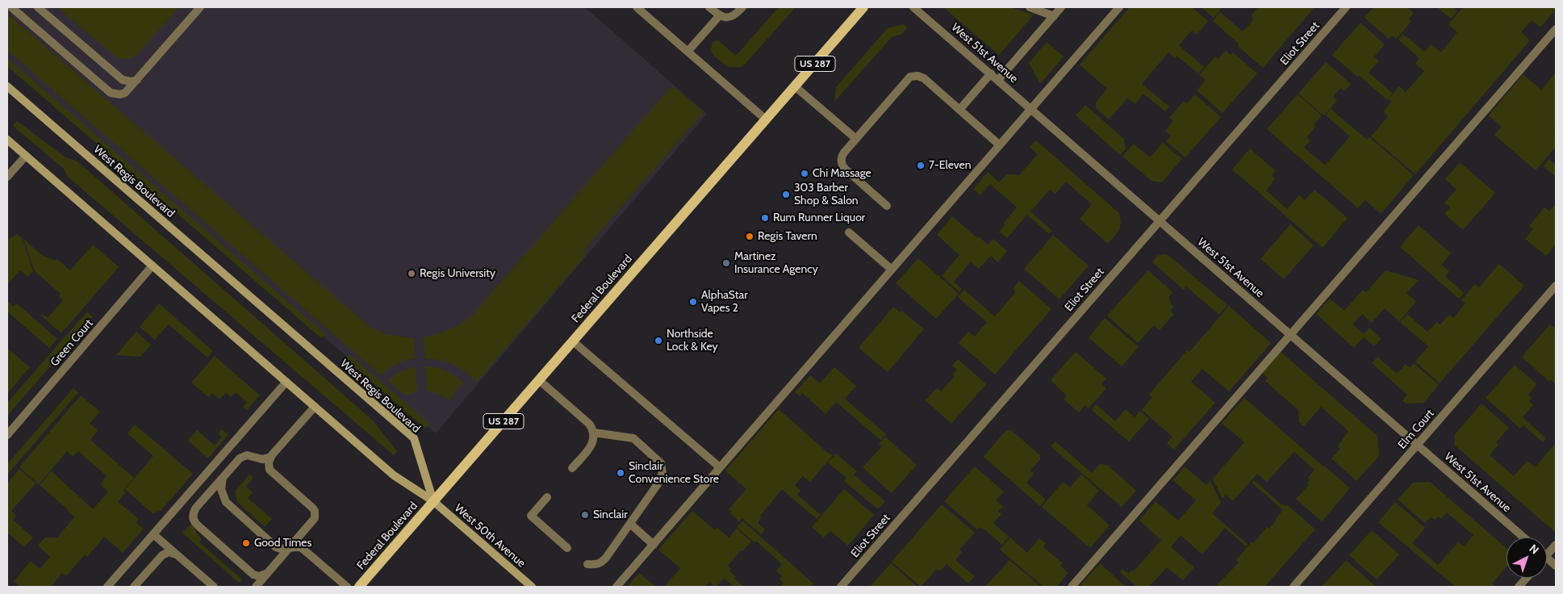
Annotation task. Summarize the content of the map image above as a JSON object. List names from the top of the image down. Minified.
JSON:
{"streets":{"main road":["US 287","Federal Boulevard"],"street":["Eliot Street","West 51st Avenue","West Regis Boulevard","Green Court","Elm Court","West 50th Avenue"]},"crossings":[["Eliot Street","West 51st Avenue"],["West 51st Avenue","Elm Court"],["West Regis Boulevard","Federal Boulevard"],["West Regis Boulevard","West 50th Avenue"],["Federal Boulevard","West 50th Avenue"]],"places":["7-Eleven","Chi Massage","303 Barber Shop & Salon","Rum Runner Liquor","Regis Tavern","Martinez Insurance Agency","Regis University","AlphaStar Vapes 2","Northside Lock & Key","Sinclair Convenience Store","Sinclair","Good Times"],"north":"top right"}
